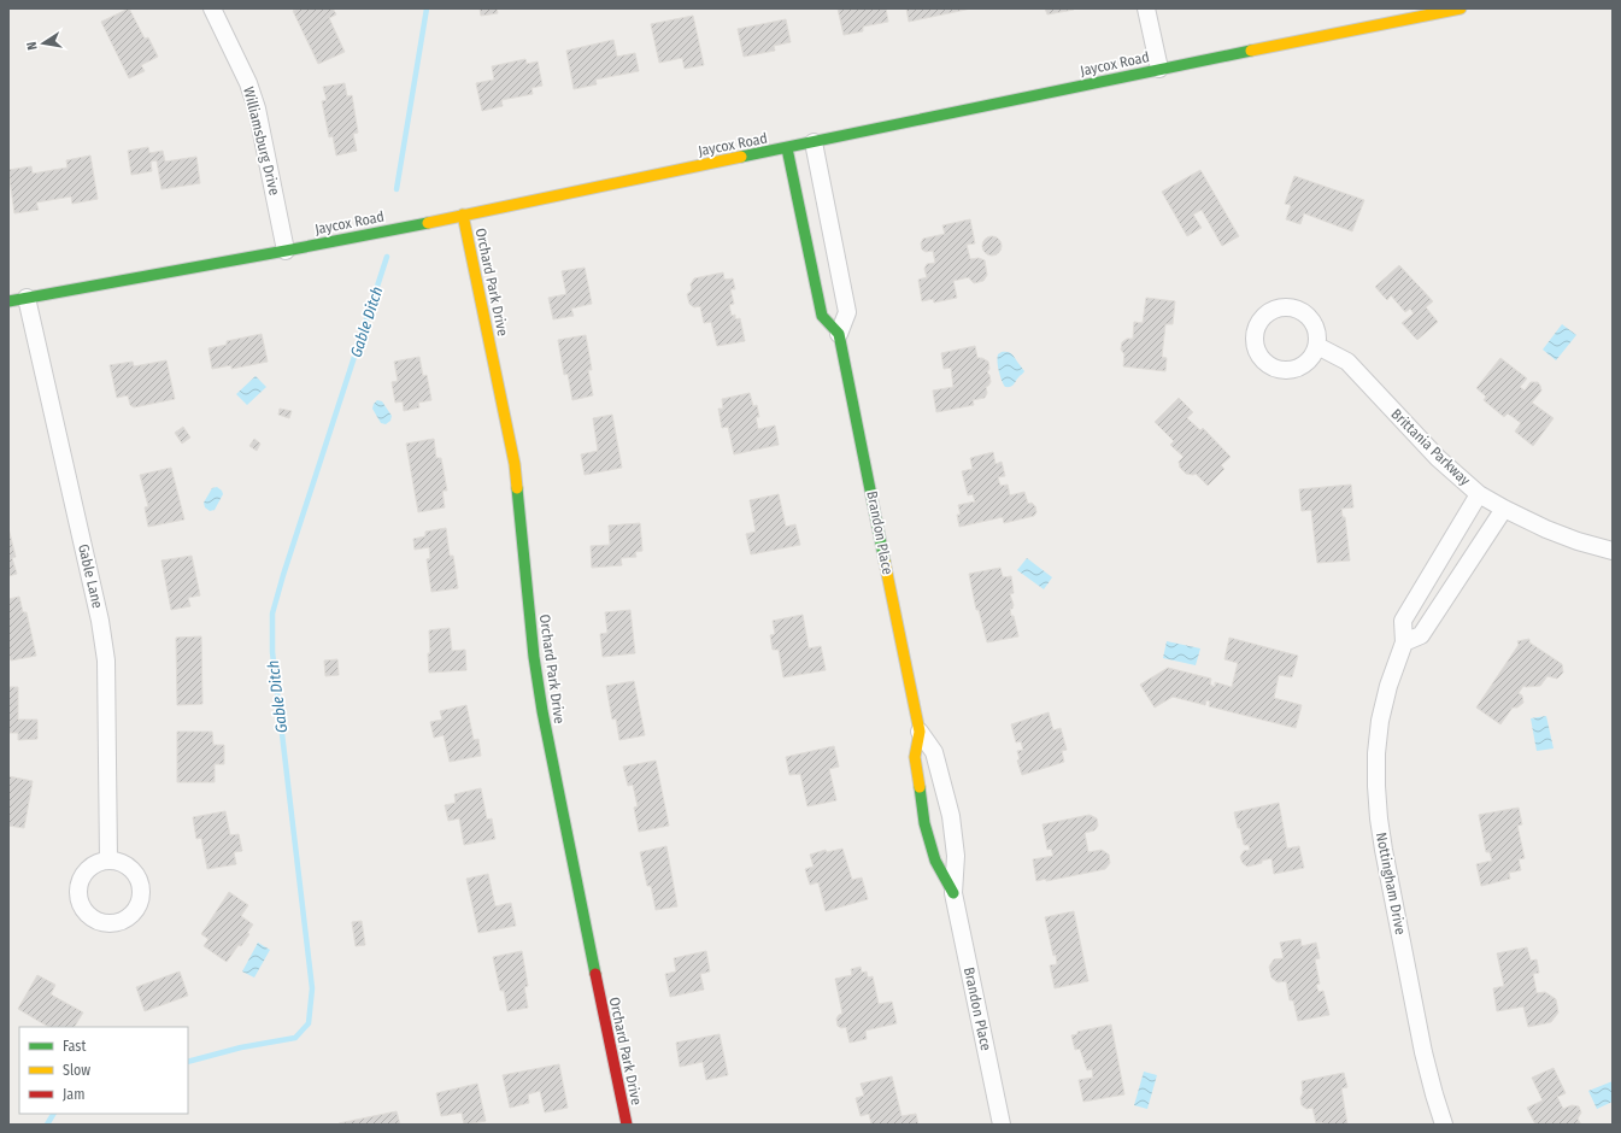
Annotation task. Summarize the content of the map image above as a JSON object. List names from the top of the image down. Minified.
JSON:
{"streets":{"street":["Jaycox Road","Williamsburg Drive","Orchard Park Drive","Brittania Parkway","Brandon Place","Gable Lane","Nottingham Drive"]},"crossings":[["Jaycox Road","Williamsburg Drive"],["Jaycox Road","Orchard Park Drive"],["Jaycox Road","Gable Lane"],["Brittania Parkway","Nottingham Drive"]],"water":["Gable Ditch"],"legend":["Fast","Slow","Jam"],"north":"left"}
